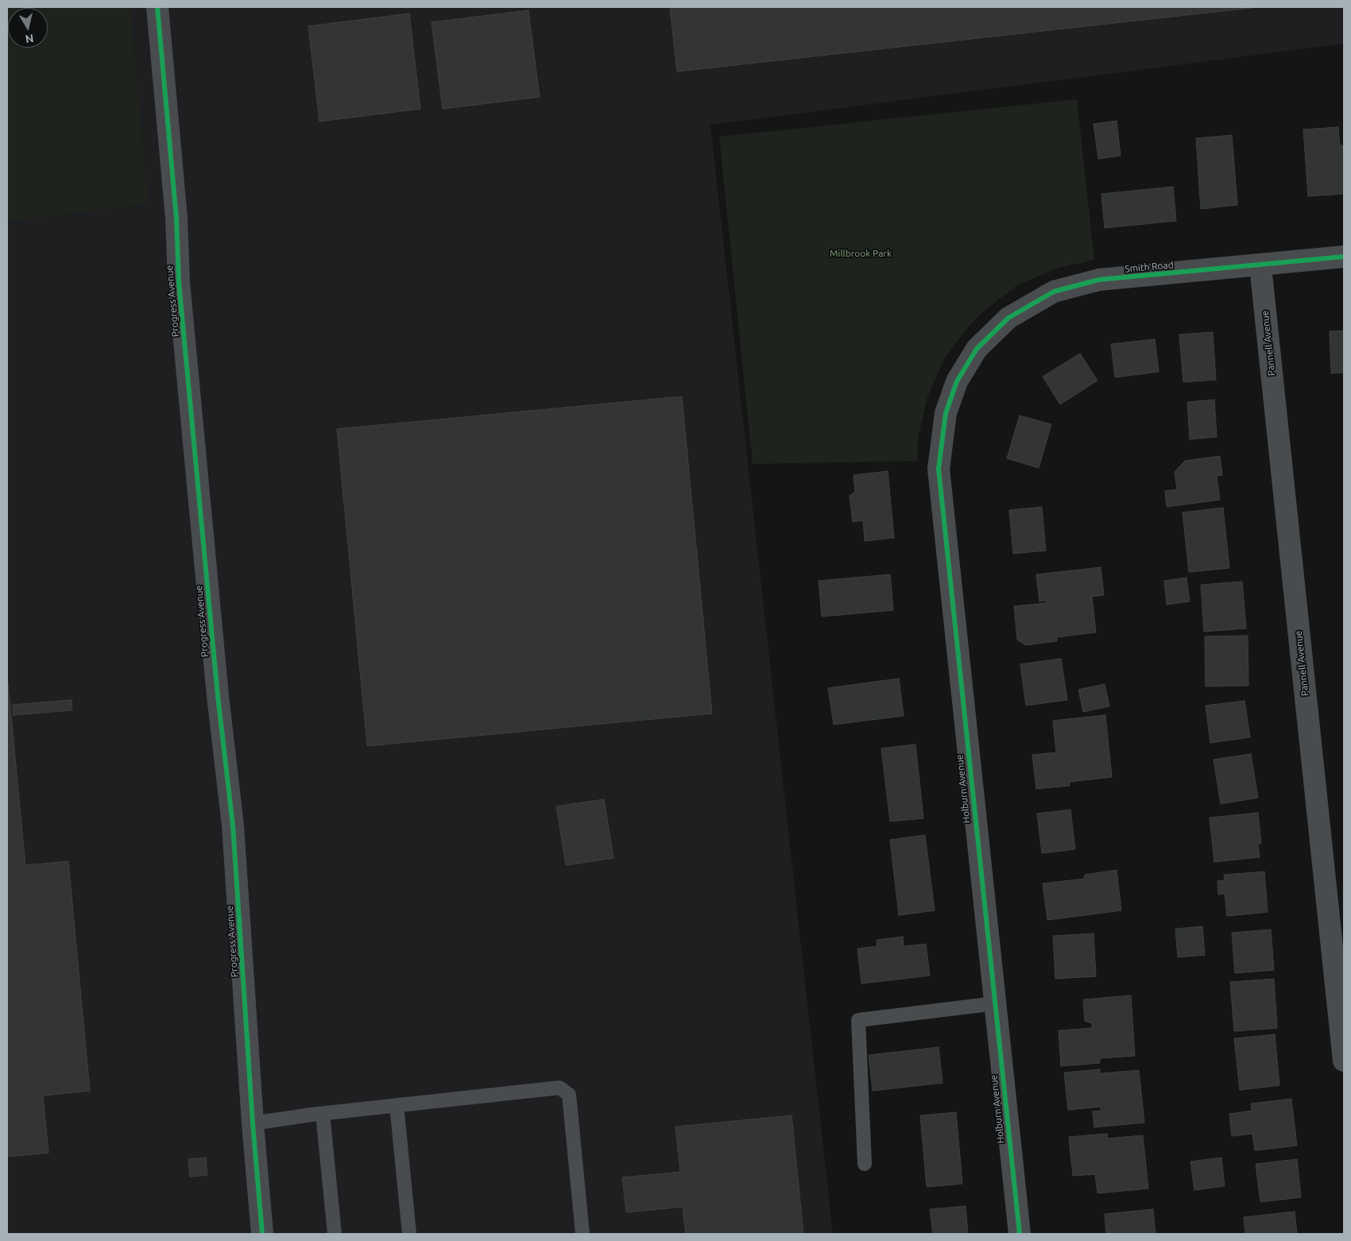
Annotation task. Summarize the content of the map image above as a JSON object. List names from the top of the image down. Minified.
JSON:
{"streets":{"street":["Smith Road","Progress Avenue","Pannell Avenue","Holburn Avenue"]},"crossings":[["Smith Road","Pannell Avenue"],["Smith Road","Holburn Avenue"]],"parks":["Millbrook Park"],"north":"bottom"}
